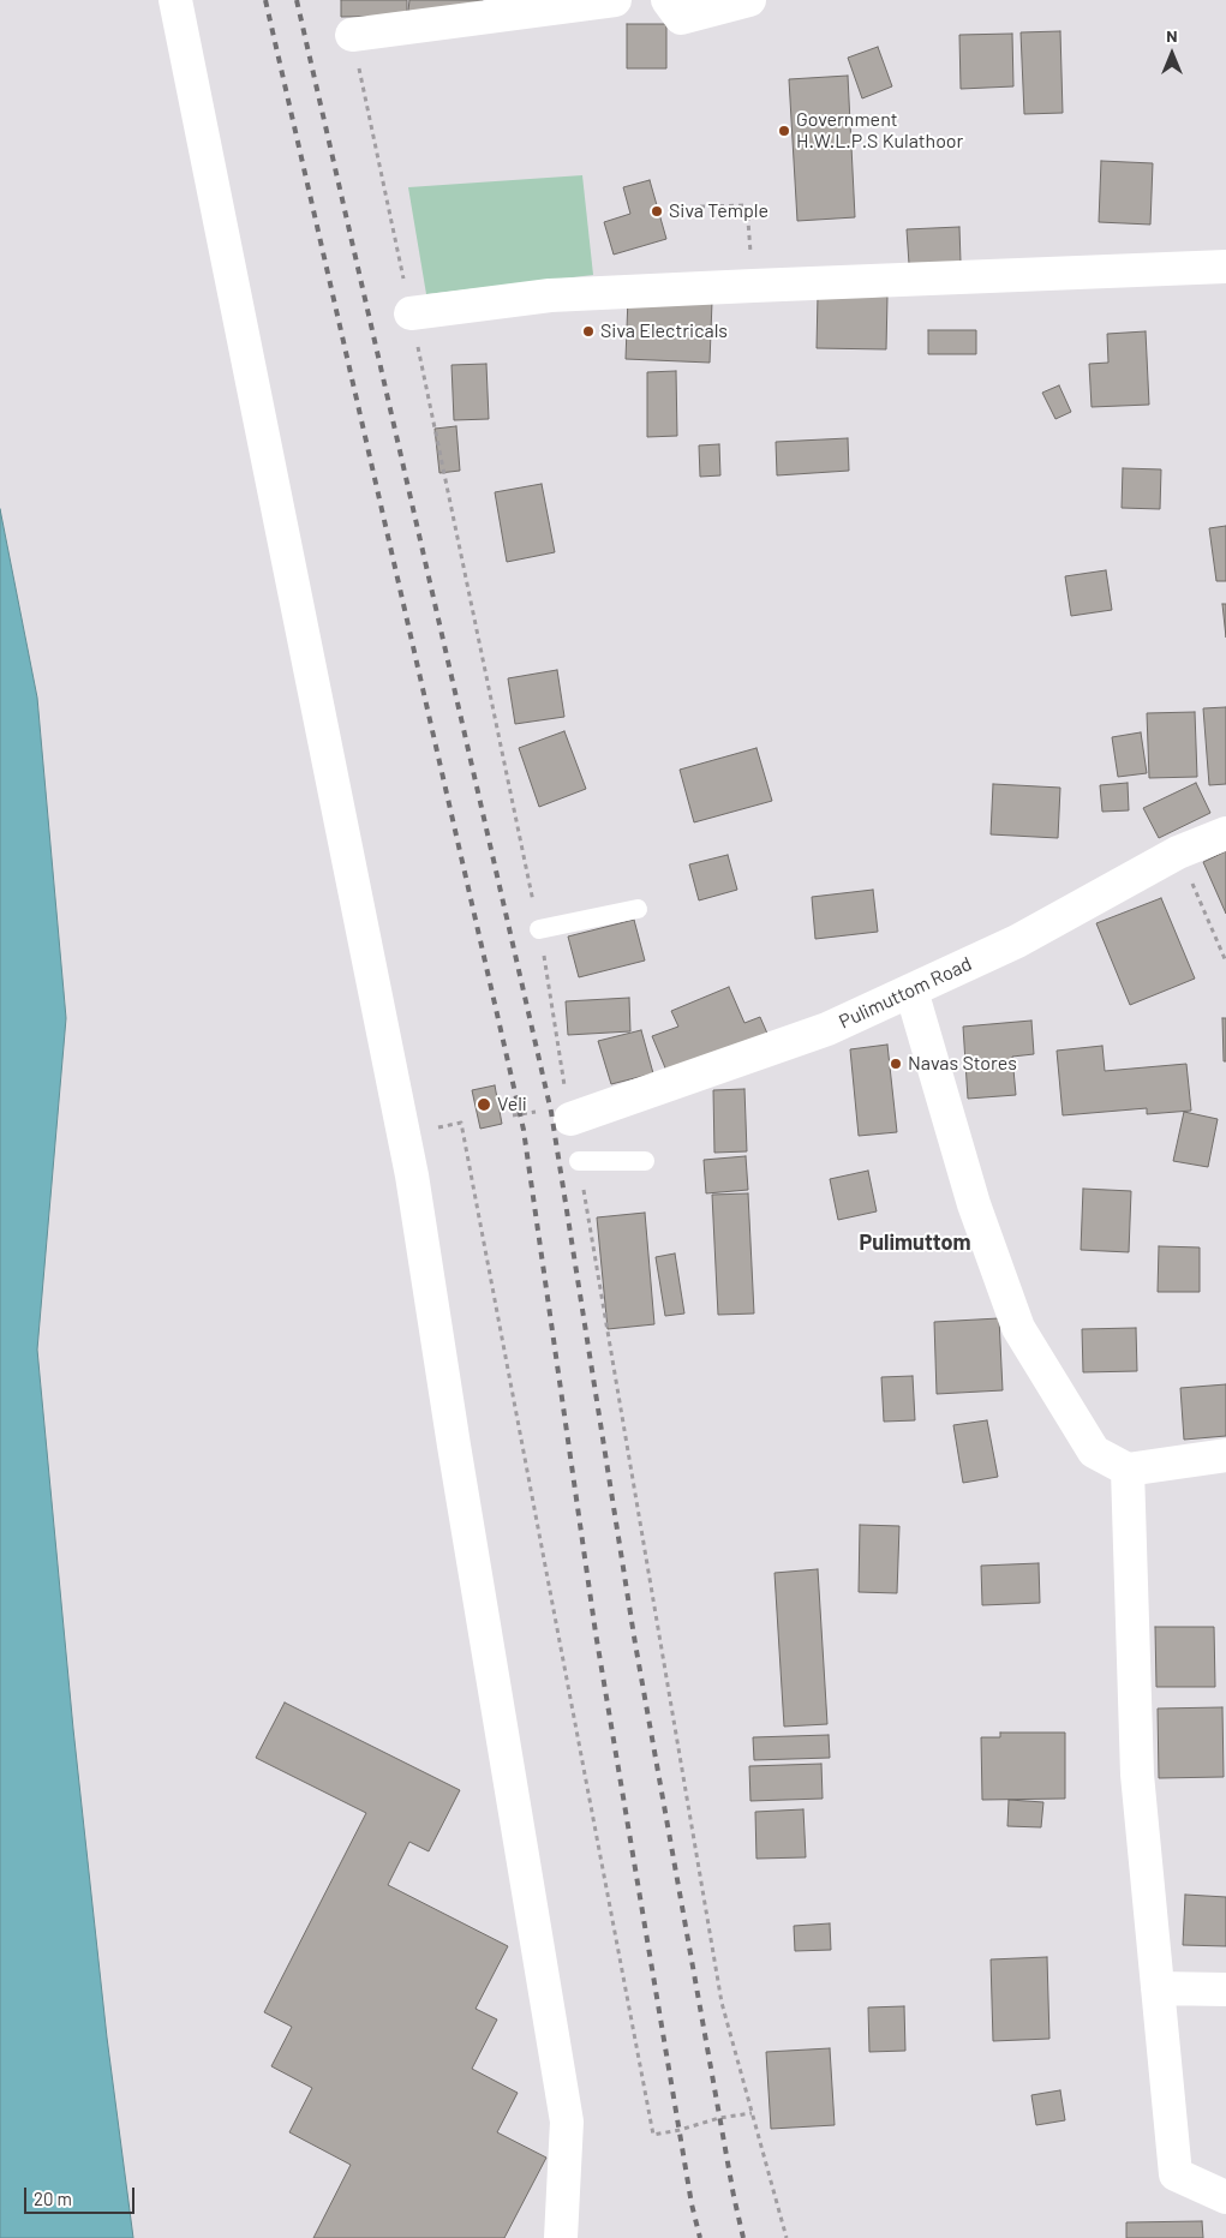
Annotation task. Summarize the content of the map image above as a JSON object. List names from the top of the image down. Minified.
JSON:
{"streets":{"street":["Pulimuttom Road"]},"districts":["Pulimuttom"],"places":["Government H.W.L.P.S Kulathoor","Siva Temple","Siva Electricals","Navas Stores","Veli"],"scale_bar":"20 m","north":"top"}
